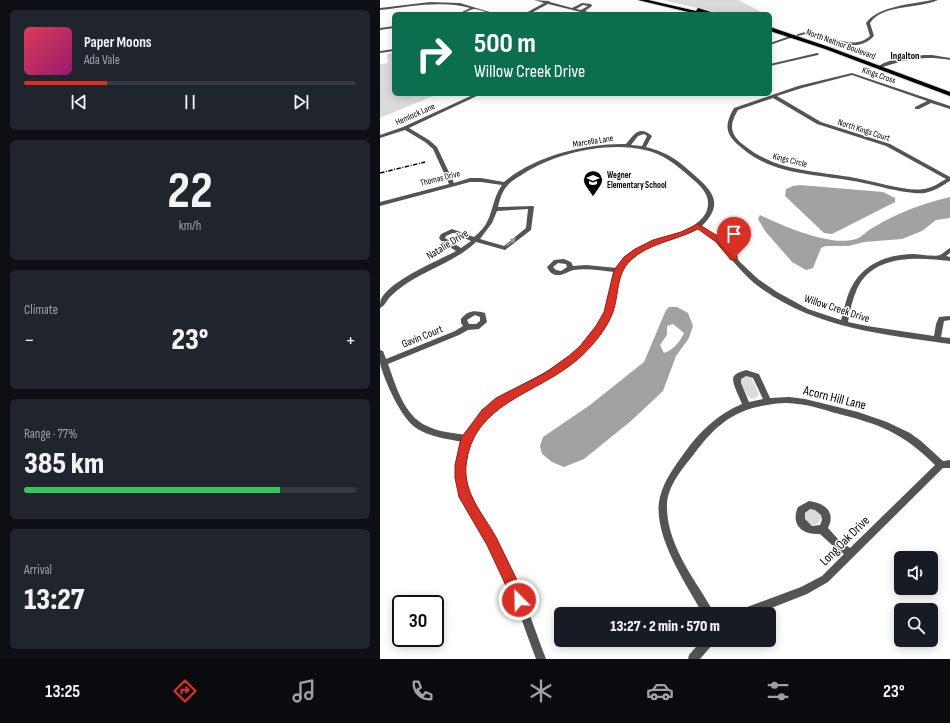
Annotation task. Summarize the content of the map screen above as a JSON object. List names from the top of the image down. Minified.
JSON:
{"streets":{"main road":["North Neltnor Boulevard"],"street":["Kings Cross","Hemlock Lane","North Kings Court","Marcella Lane","Kings Circle","Thomas Drive","Natalie Drive","Willow Creek Drive","Gavin Court","Acorn Hill Lane","Long Oak Drive"]},"crossings":[["Kings Cross","Kings Circle"],["North Kings Court","Kings Circle"],["Marcella Lane","Thomas Drive"],["Marcella Lane","Natalie Drive"],["Marcella Lane","Willow Creek Drive"],["Thomas Drive","Natalie Drive"],["Acorn Hill Lane","Long Oak Drive"]],"districts":["Ingalton"],"places":{"school or university":["Wegner Elementary School"]},"page":{"turn":["500 m","Willow Creek Drive"],"song":["Paper Moons","Ada Vale"],"tile":[["22","km/h"],"Climate",["Range · 77%","385 km"],["Arrival","13:27"]],"heat":["−","23°","+"],"limit":"30","trip":"13:27 · 2 min · 570 m","tabs":["13:25","23°"]}}
